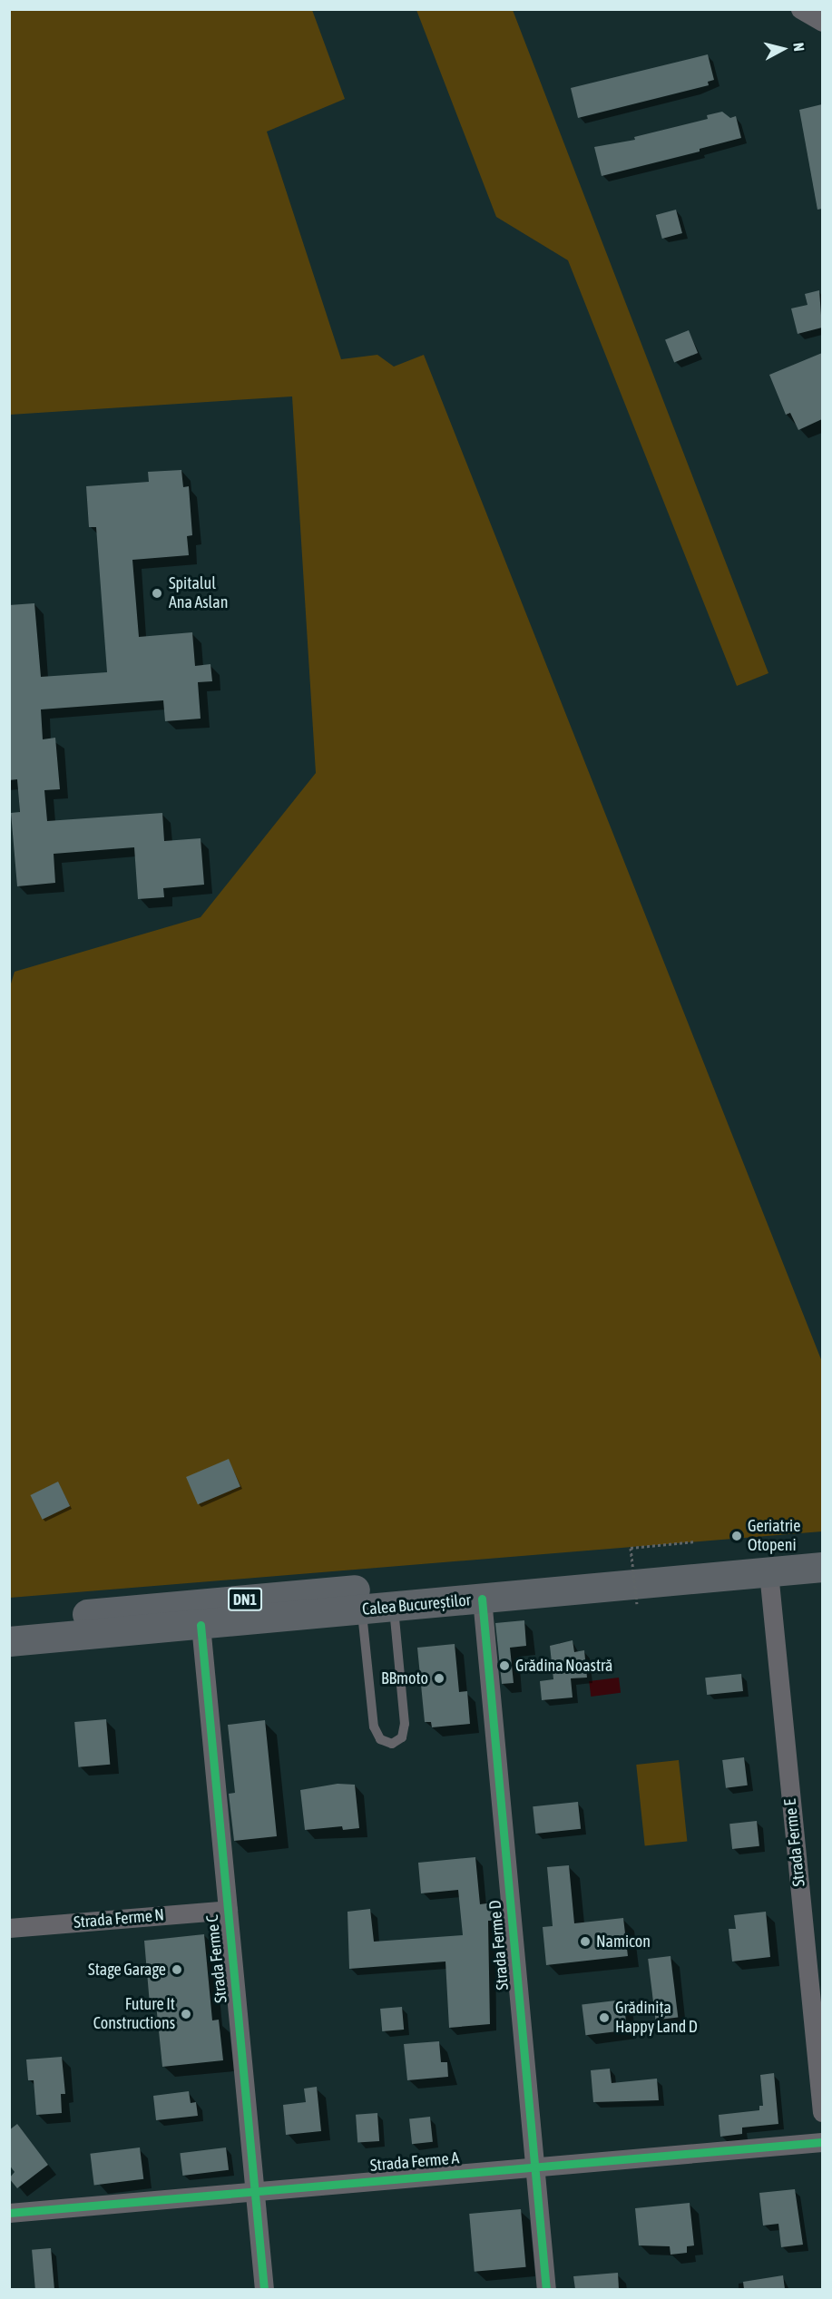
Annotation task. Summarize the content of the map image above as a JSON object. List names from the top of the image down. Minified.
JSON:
{"streets":{"highway":["DN1","Calea Bucureștilor"],"street":["Strada Ferme E","Strada Ferme N","Strada Ferme D","Strada Ferme C","Strada Ferme A"]},"crossings":[["Calea Bucureștilor","Strada Ferme E"],["Calea Bucureștilor","Strada Ferme D"],["Calea Bucureștilor","Strada Ferme C"],["Strada Ferme N","Strada Ferme C"],["Strada Ferme D","Strada Ferme A"],["Strada Ferme C","Strada Ferme A"]],"places":["Spitalul Ana Aslan","Geriatrie Otopeni","Grădina Noastră","BBmoto","Namicon","Stage Garage","Future It Constructions","Grădinița Happy Land D"],"north":"right"}
